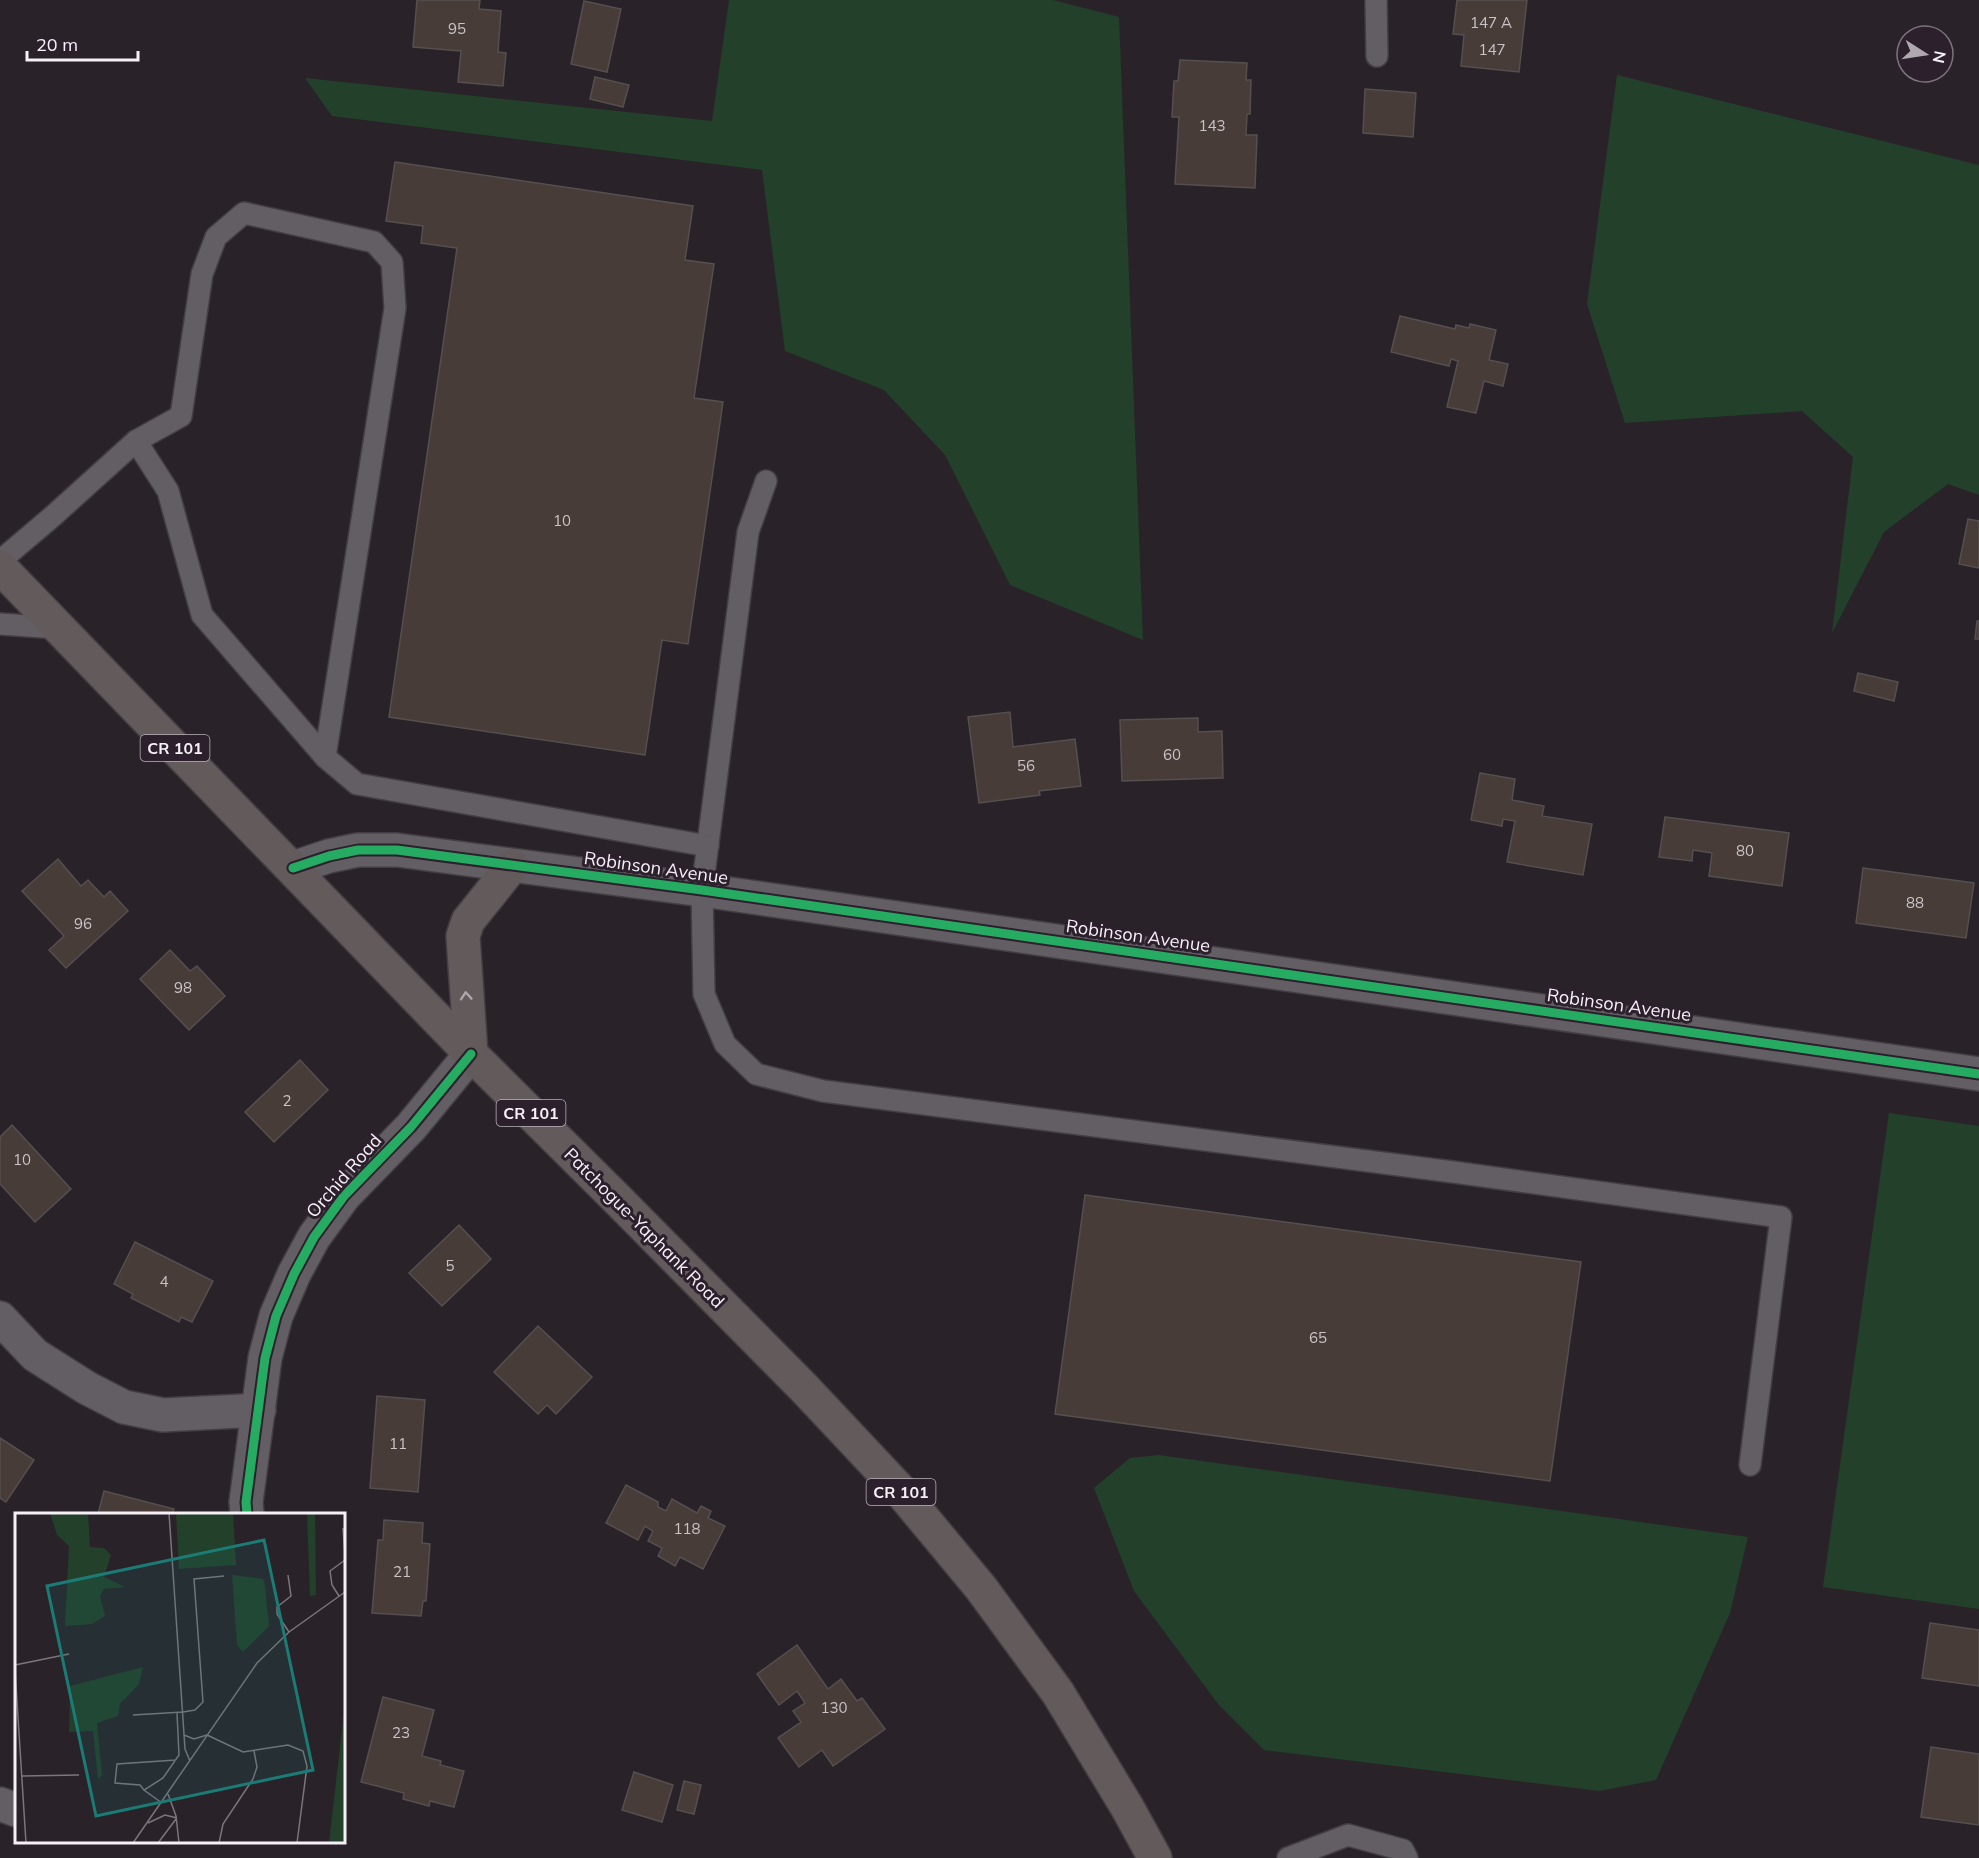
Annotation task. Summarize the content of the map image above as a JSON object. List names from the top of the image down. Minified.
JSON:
{"streets":{"main road":["CR 101","Patchogue-Yaphank Road"],"street":["Robinson Avenue","Orchid Road"]},"crossings":[["Robinson Avenue","Patchogue-Yaphank Road"],["Orchid Road","Patchogue-Yaphank Road"]],"house_numbers":["147 A","95","147","143","10","60","56","80","88","96","98","2","10","5","4","65","11","118","21","130","23"],"scale_bar":"20 m","north":"right"}
